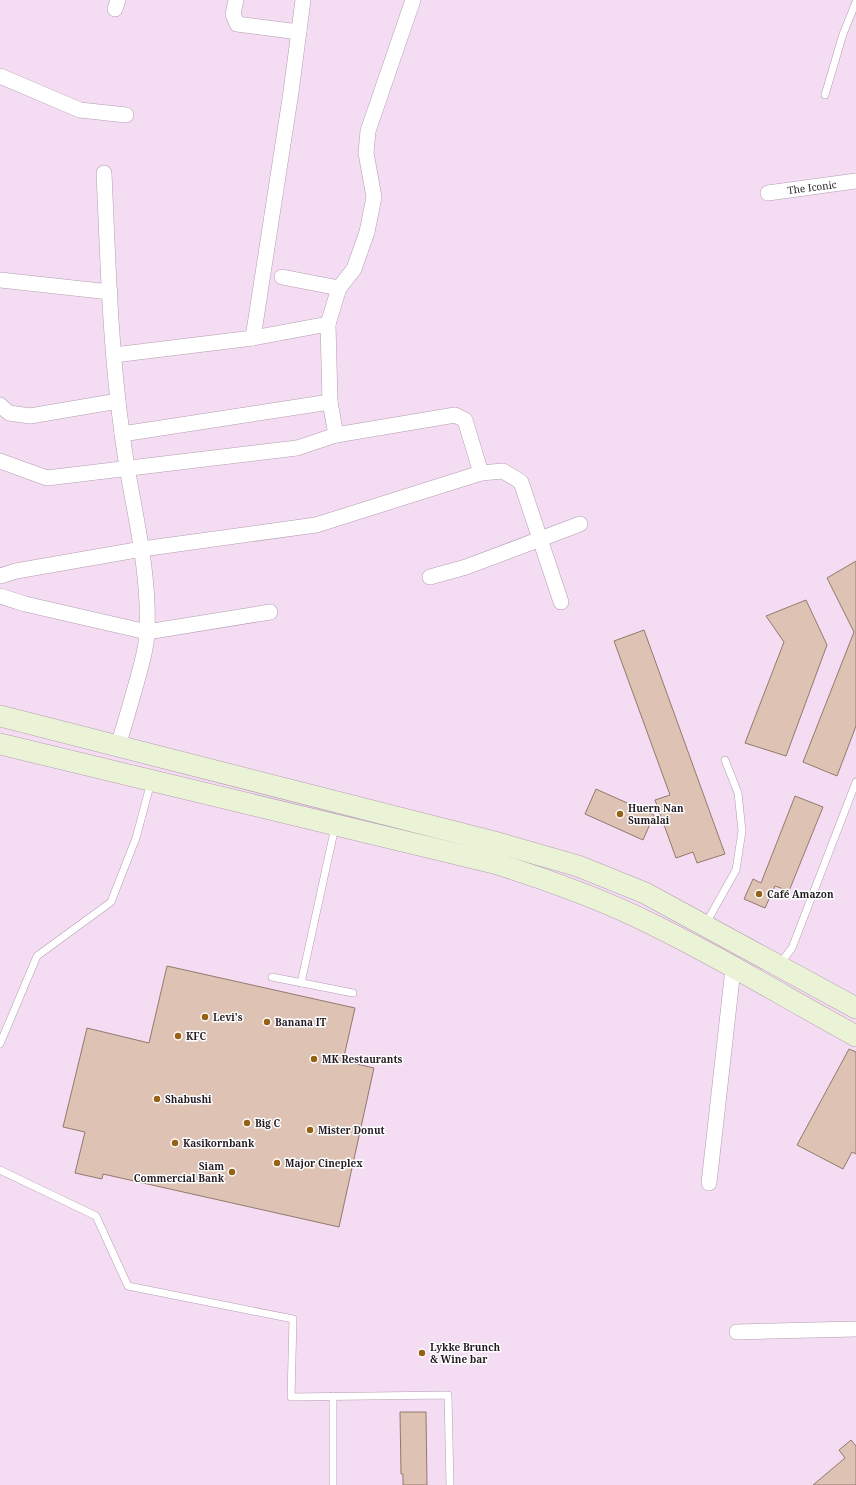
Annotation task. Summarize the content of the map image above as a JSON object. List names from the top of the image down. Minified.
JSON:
{"streets":{"street":["The Iconic"]},"places":["Huern Nan Sumalai","Café Amazon","Levi's","Banana IT","KFC","MK Restaurants","Shabushi","Big C","Mister Donut","Kasikornbank","Major Cineplex","Siam Commercial Bank","Lykke Brunch & Wine bar"]}
